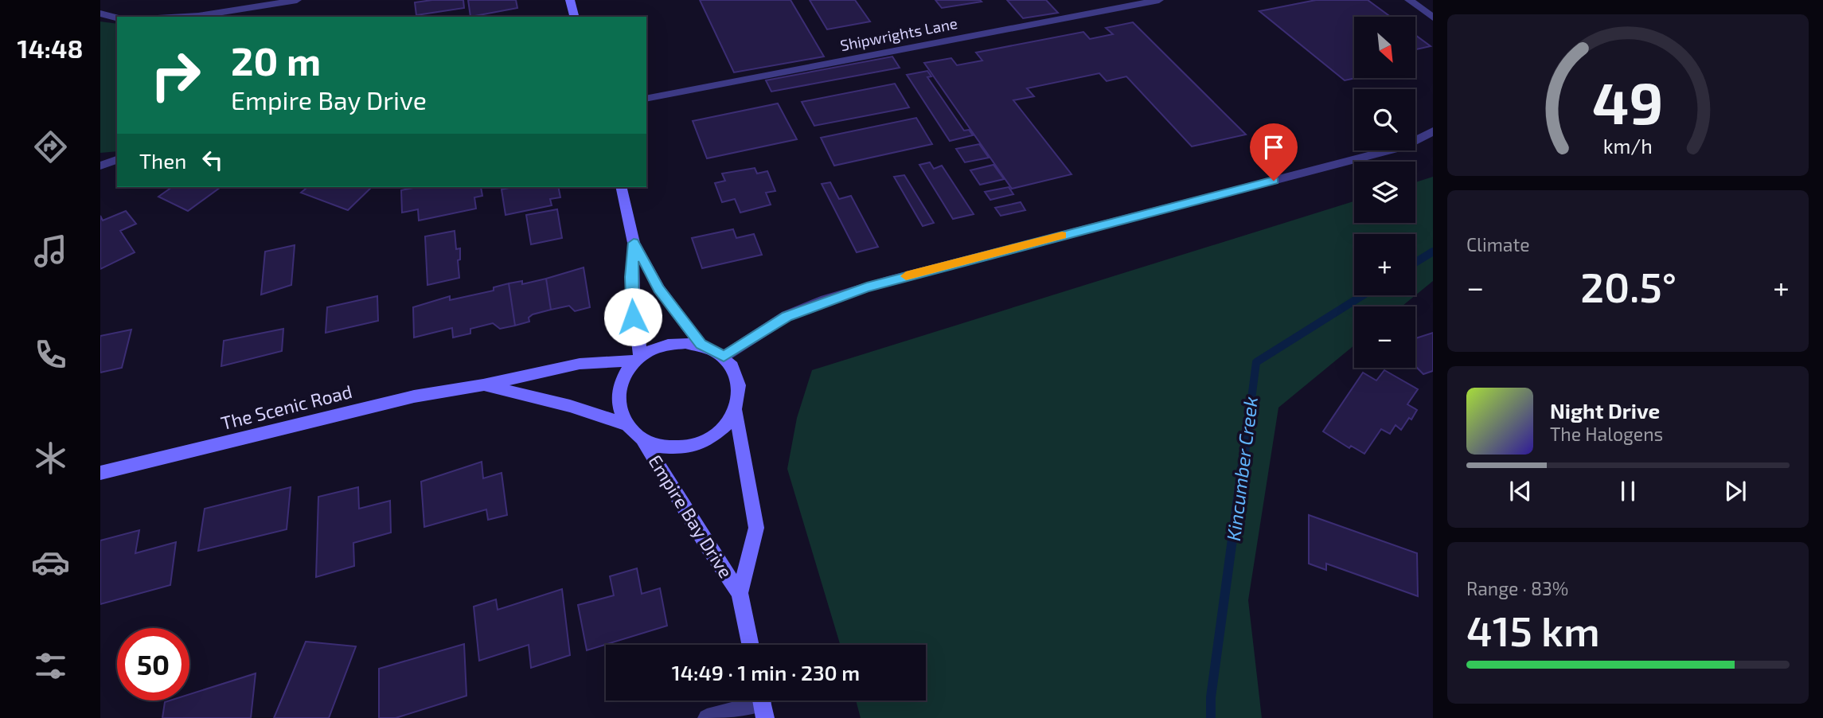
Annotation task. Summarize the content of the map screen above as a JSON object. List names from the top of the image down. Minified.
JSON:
{"streets":{"main road":["The Scenic Road","Empire Bay Drive"],"street":["Shipwrights Lane"]},"crossings":[["The Scenic Road","Empire Bay Drive"]],"water":["Kincumber Creek"],"north":"bottom right","page":{"tabs":"14:48","map_buttons":["+","−"],"turn":["20 m","Empire Bay Drive"],"then":"Then","tile":["Climate",["Range · 83%","415 km"]],"heat":["−","20.5°","+"],"song":["Night Drive","The Halogens"],"limit":"50","trip":"14:49 · 1 min · 230 m","gauge":["49","km/h"]}}
